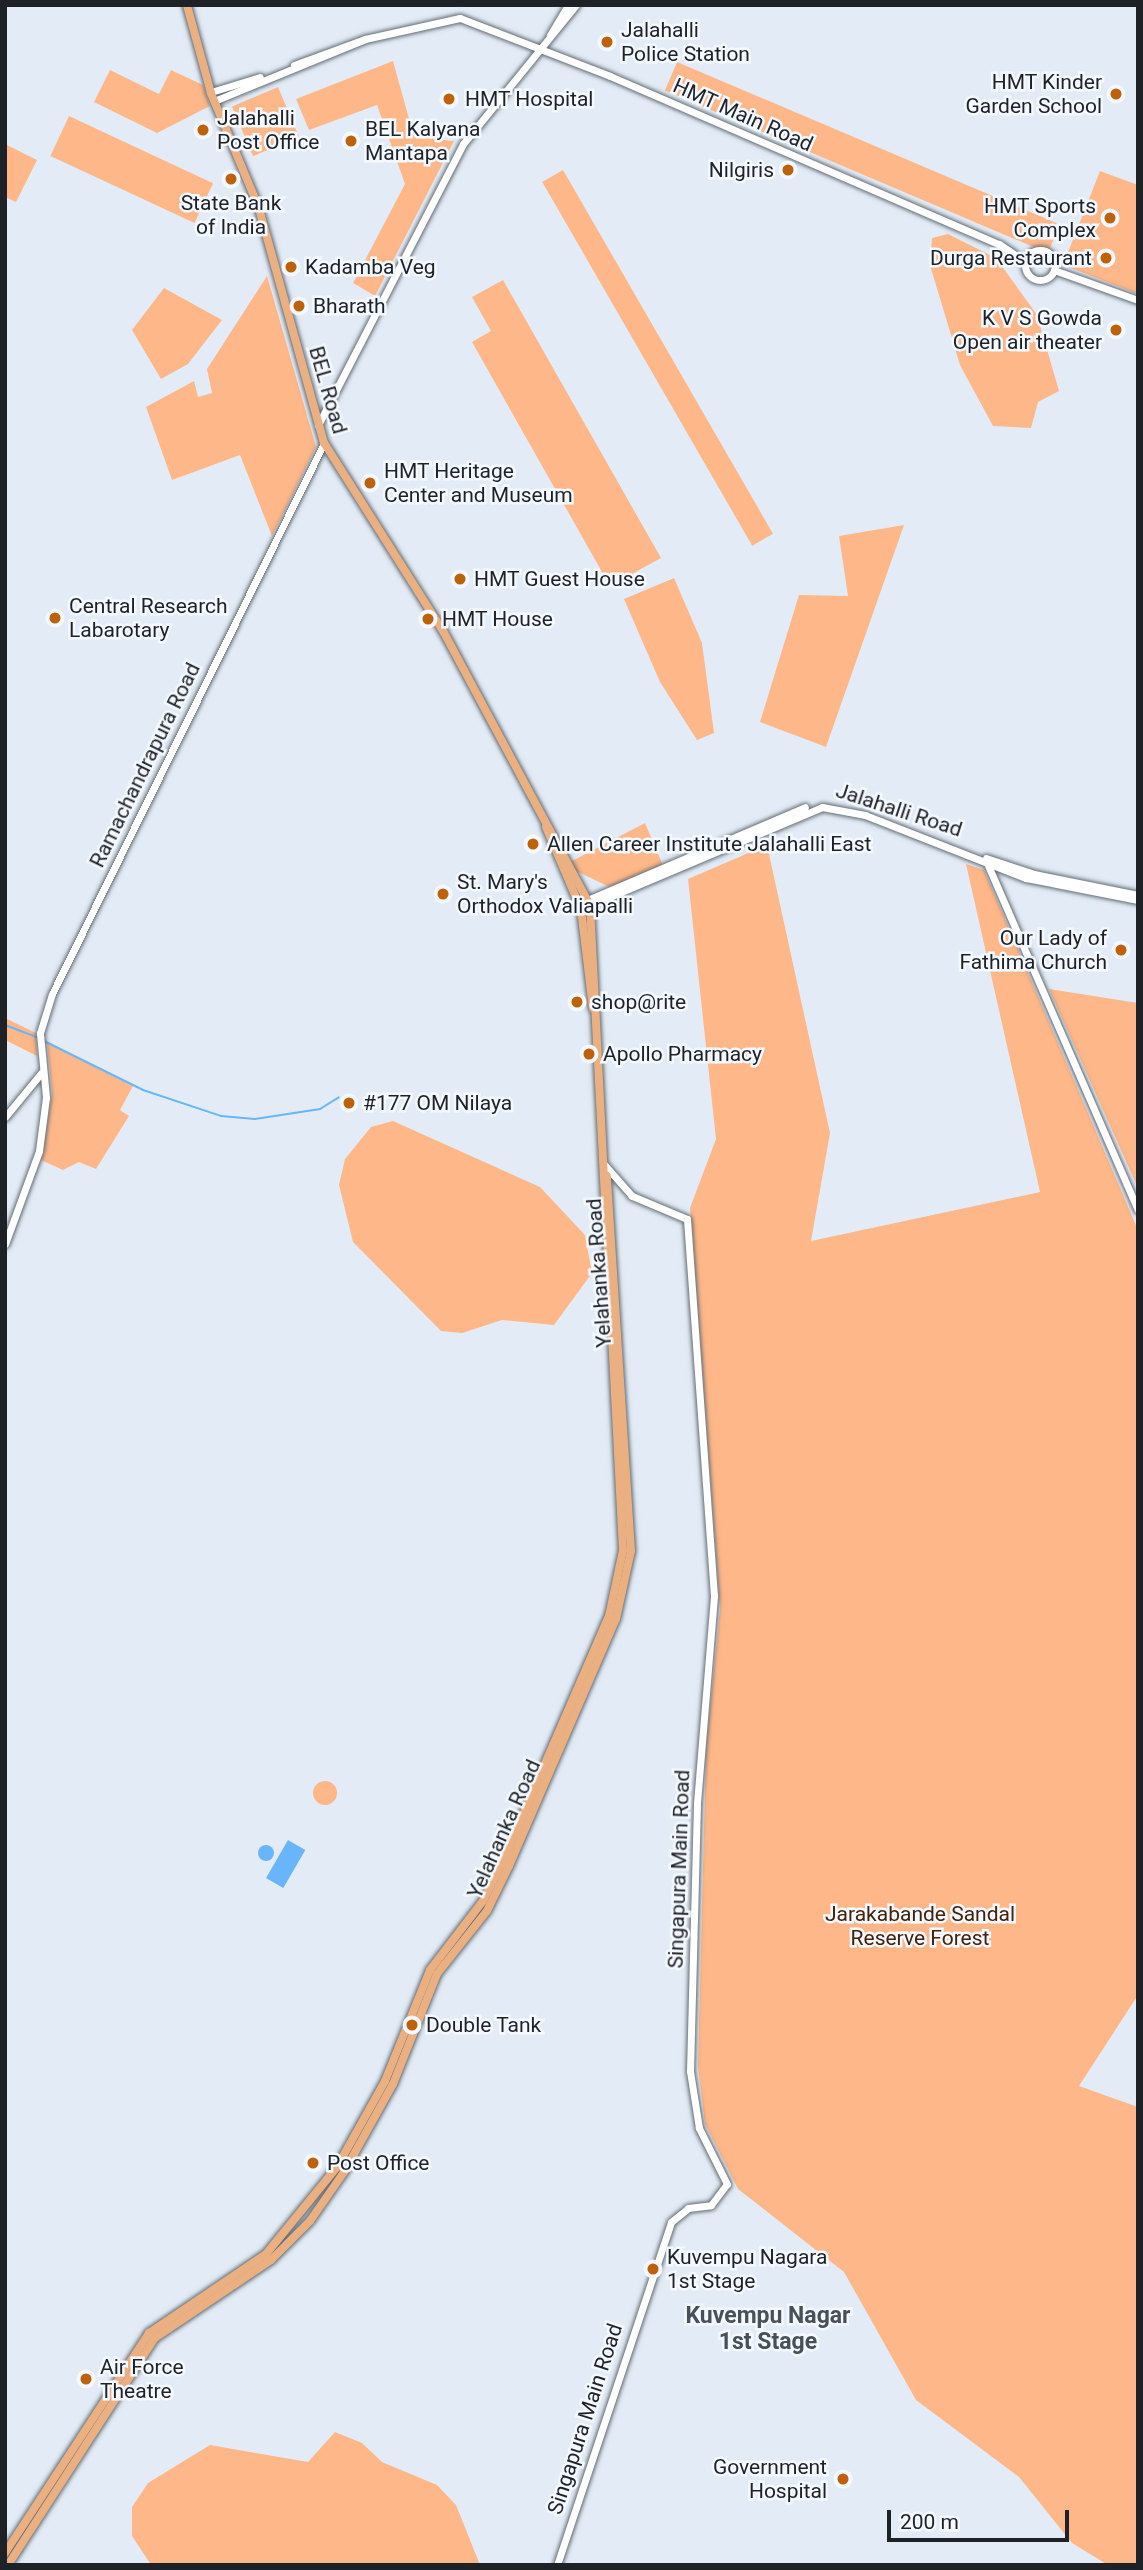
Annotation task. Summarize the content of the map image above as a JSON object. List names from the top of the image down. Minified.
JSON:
{"streets":{"main road":["BEL Road","Yelahanka Road"],"street":["HMT Main Road","Ramachandrapura Road","Jalahalli Road","Singapura Main Road"]},"crossings":[["BEL Road","Ramachandrapura Road"],["BEL Road","Jalahalli Road"],["BEL Road","Yelahanka Road"],["Yelahanka Road","Singapura Main Road"]],"districts":["Kuvempu Nagar 1st Stage"],"parks":["Jarakabande Sandal Reserve Forest"],"places":["Jalahalli Police Station","HMT Kinder Garden School","HMT Hospital","Jalahalli Post Office","BEL Kalyana Mantapa","Nilgiris","State Bank of India","HMT Sports Complex","Durga Restaurant","Kadamba Veg","Bharath","K V S Gowda Open air theater","HMT Heritage Center and Museum","HMT Guest House","Central Research Labarotary","HMT House","Allen Career Institute Jalahalli East","St. Mary's Orthodox Valiapalli","Our Lady of Fathima Church","shop@rite","Apollo Pharmacy","#177 OM Nilaya","Double Tank","Post Office","Kuvempu Nagara 1st Stage","Air Force Theatre","Government Hospital"],"scale_bar":"200 m"}
